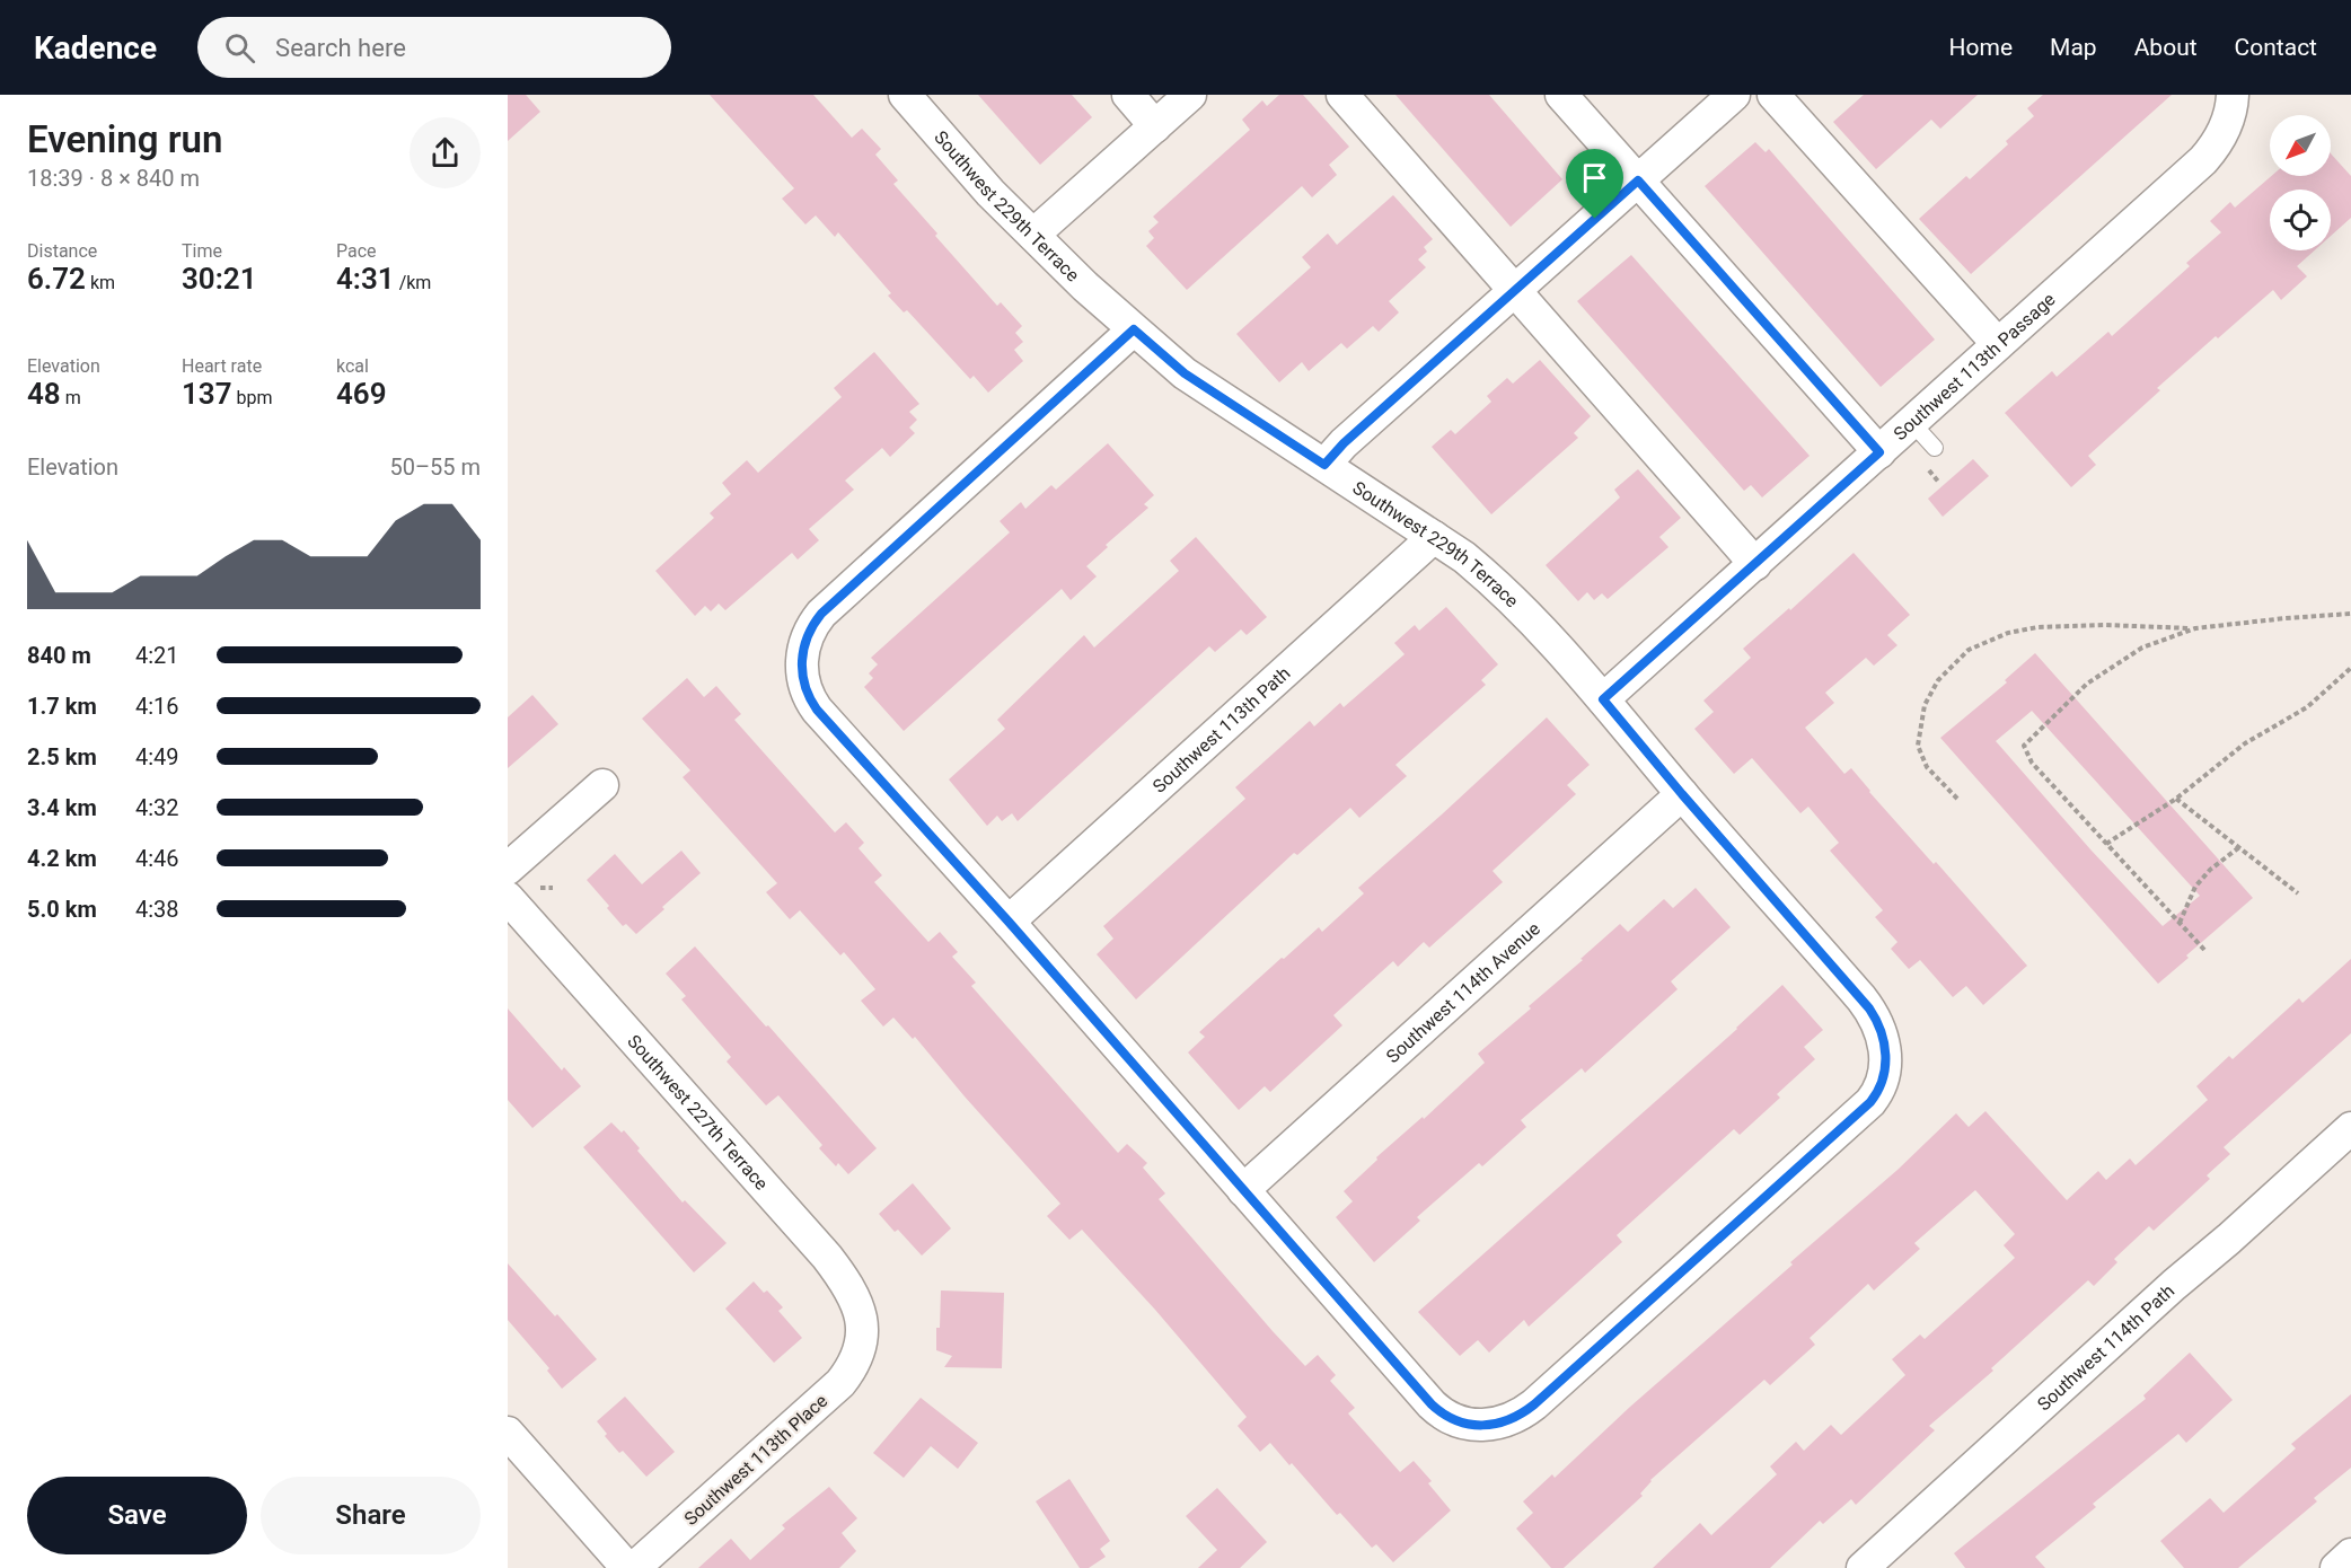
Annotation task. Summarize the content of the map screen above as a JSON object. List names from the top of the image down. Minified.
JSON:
{"streets":{"street":["Southwest 229th Terrace","Southwest 113th Passage","Southwest 113th Path","Southwest 114th Avenue","Southwest 227th Terrace","Southwest 114th Path","Southwest 113th Place"]},"crossings":[["Southwest 229th Terrace","Southwest 113th Passage"],["Southwest 229th Terrace","Southwest 113th Path"],["Southwest 229th Terrace","Southwest 114th Avenue"],["Southwest 227th Terrace","Southwest 113th Place"]],"north":"bottom left","page":{"header":"Kadence","search":"Search here","nav":["Home","Map","About","Contact"],"heading":["Evening run","18:39 · 8 × 840 m"],"stats":[["Distance","6.72 km"],["Time","30:21"],["Pace","4:31 /km"],["Elevation","48 m"],["Heart rate","137 bpm"],["kcal","469"]],"chart":["Elevation","50–55 m"],"list":[{"name":"840 m","note":"4:21"},{"name":"1.7 km","note":"4:16"},{"name":"2.5 km","note":"4:49"},{"name":"3.4 km","note":"4:32"},{"name":"4.2 km","note":"4:46"},{"name":"5.0 km","note":"4:38"}],"buttons":["Save","Share"]}}
